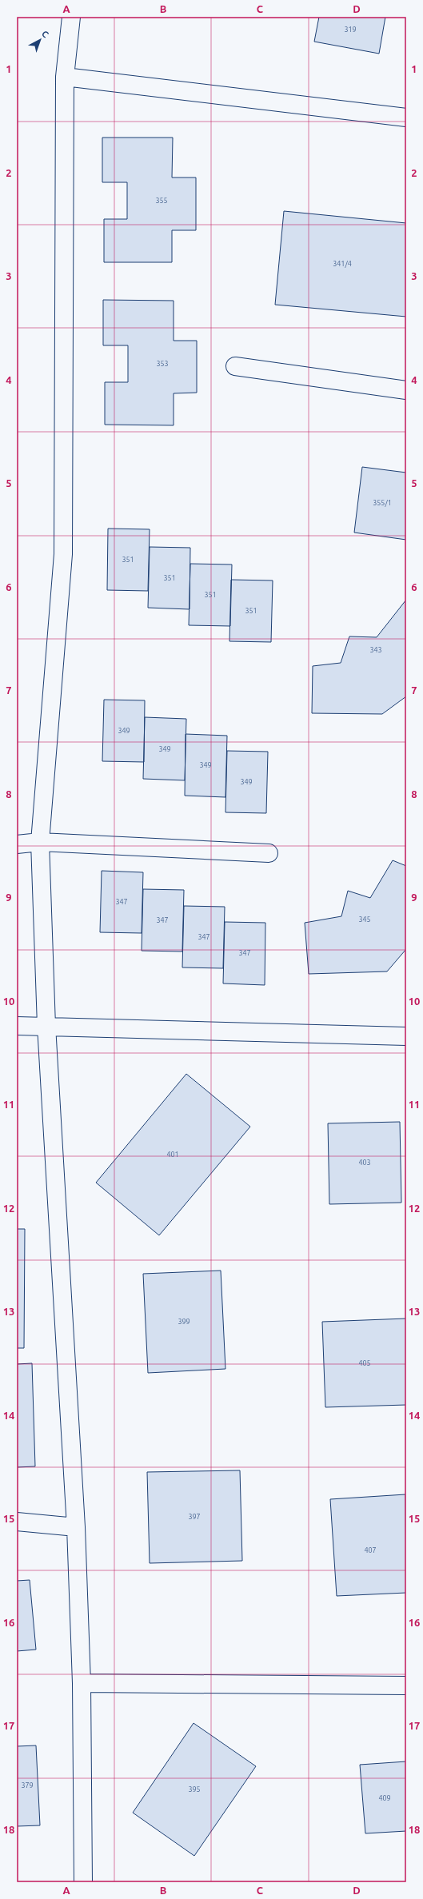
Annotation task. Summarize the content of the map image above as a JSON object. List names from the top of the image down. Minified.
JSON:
{"house_numbers":["319","355","341/4","353","355/1","351","351","351","351","343","349","349","349","349","347","345","347","347","347","401","403","399","405","397","407","379","395","409"],"north":"top right","grid":{"columns":["A","B","C","D"],"rows":["1","2","3","4","5","6","7","8","9","10","11","12","13","14","15","16","17","18"]}}
